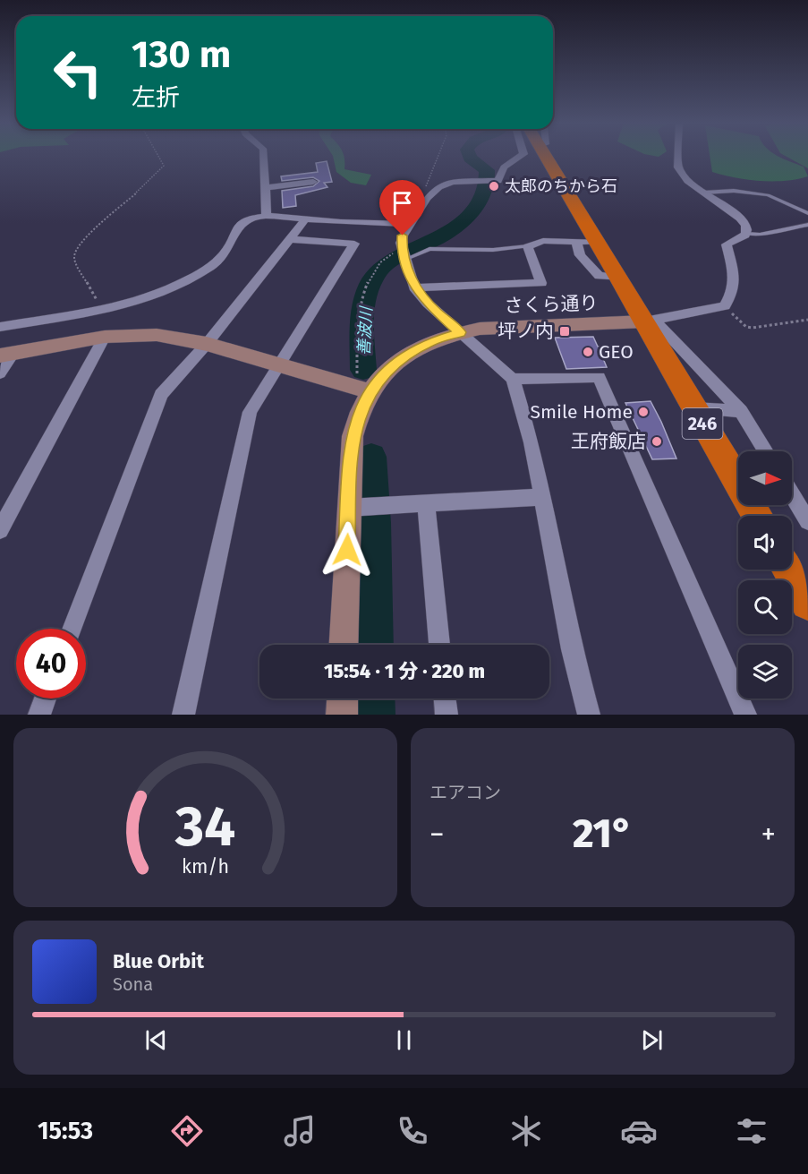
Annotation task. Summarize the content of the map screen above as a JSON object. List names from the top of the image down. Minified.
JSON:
{"streets":{"highway":["246"],"street":["さくら通り"]},"crossings":[["さくら通り","246"]],"water":["善波川"],"places":{"other":["太郎のちから石","GEO","Smile Home","王府飯店"],"transit":["坪ノ内"]},"north":"right","page":{"turn":["130 m","左折"],"limit":"40","trip":"15:54 · 1 分 · 220 m","tile":"エアコン","heat":["−","21°","+"],"song":["Blue Orbit","Sona"],"tabs":"15:53","gauge":["34","km/h"]}}
